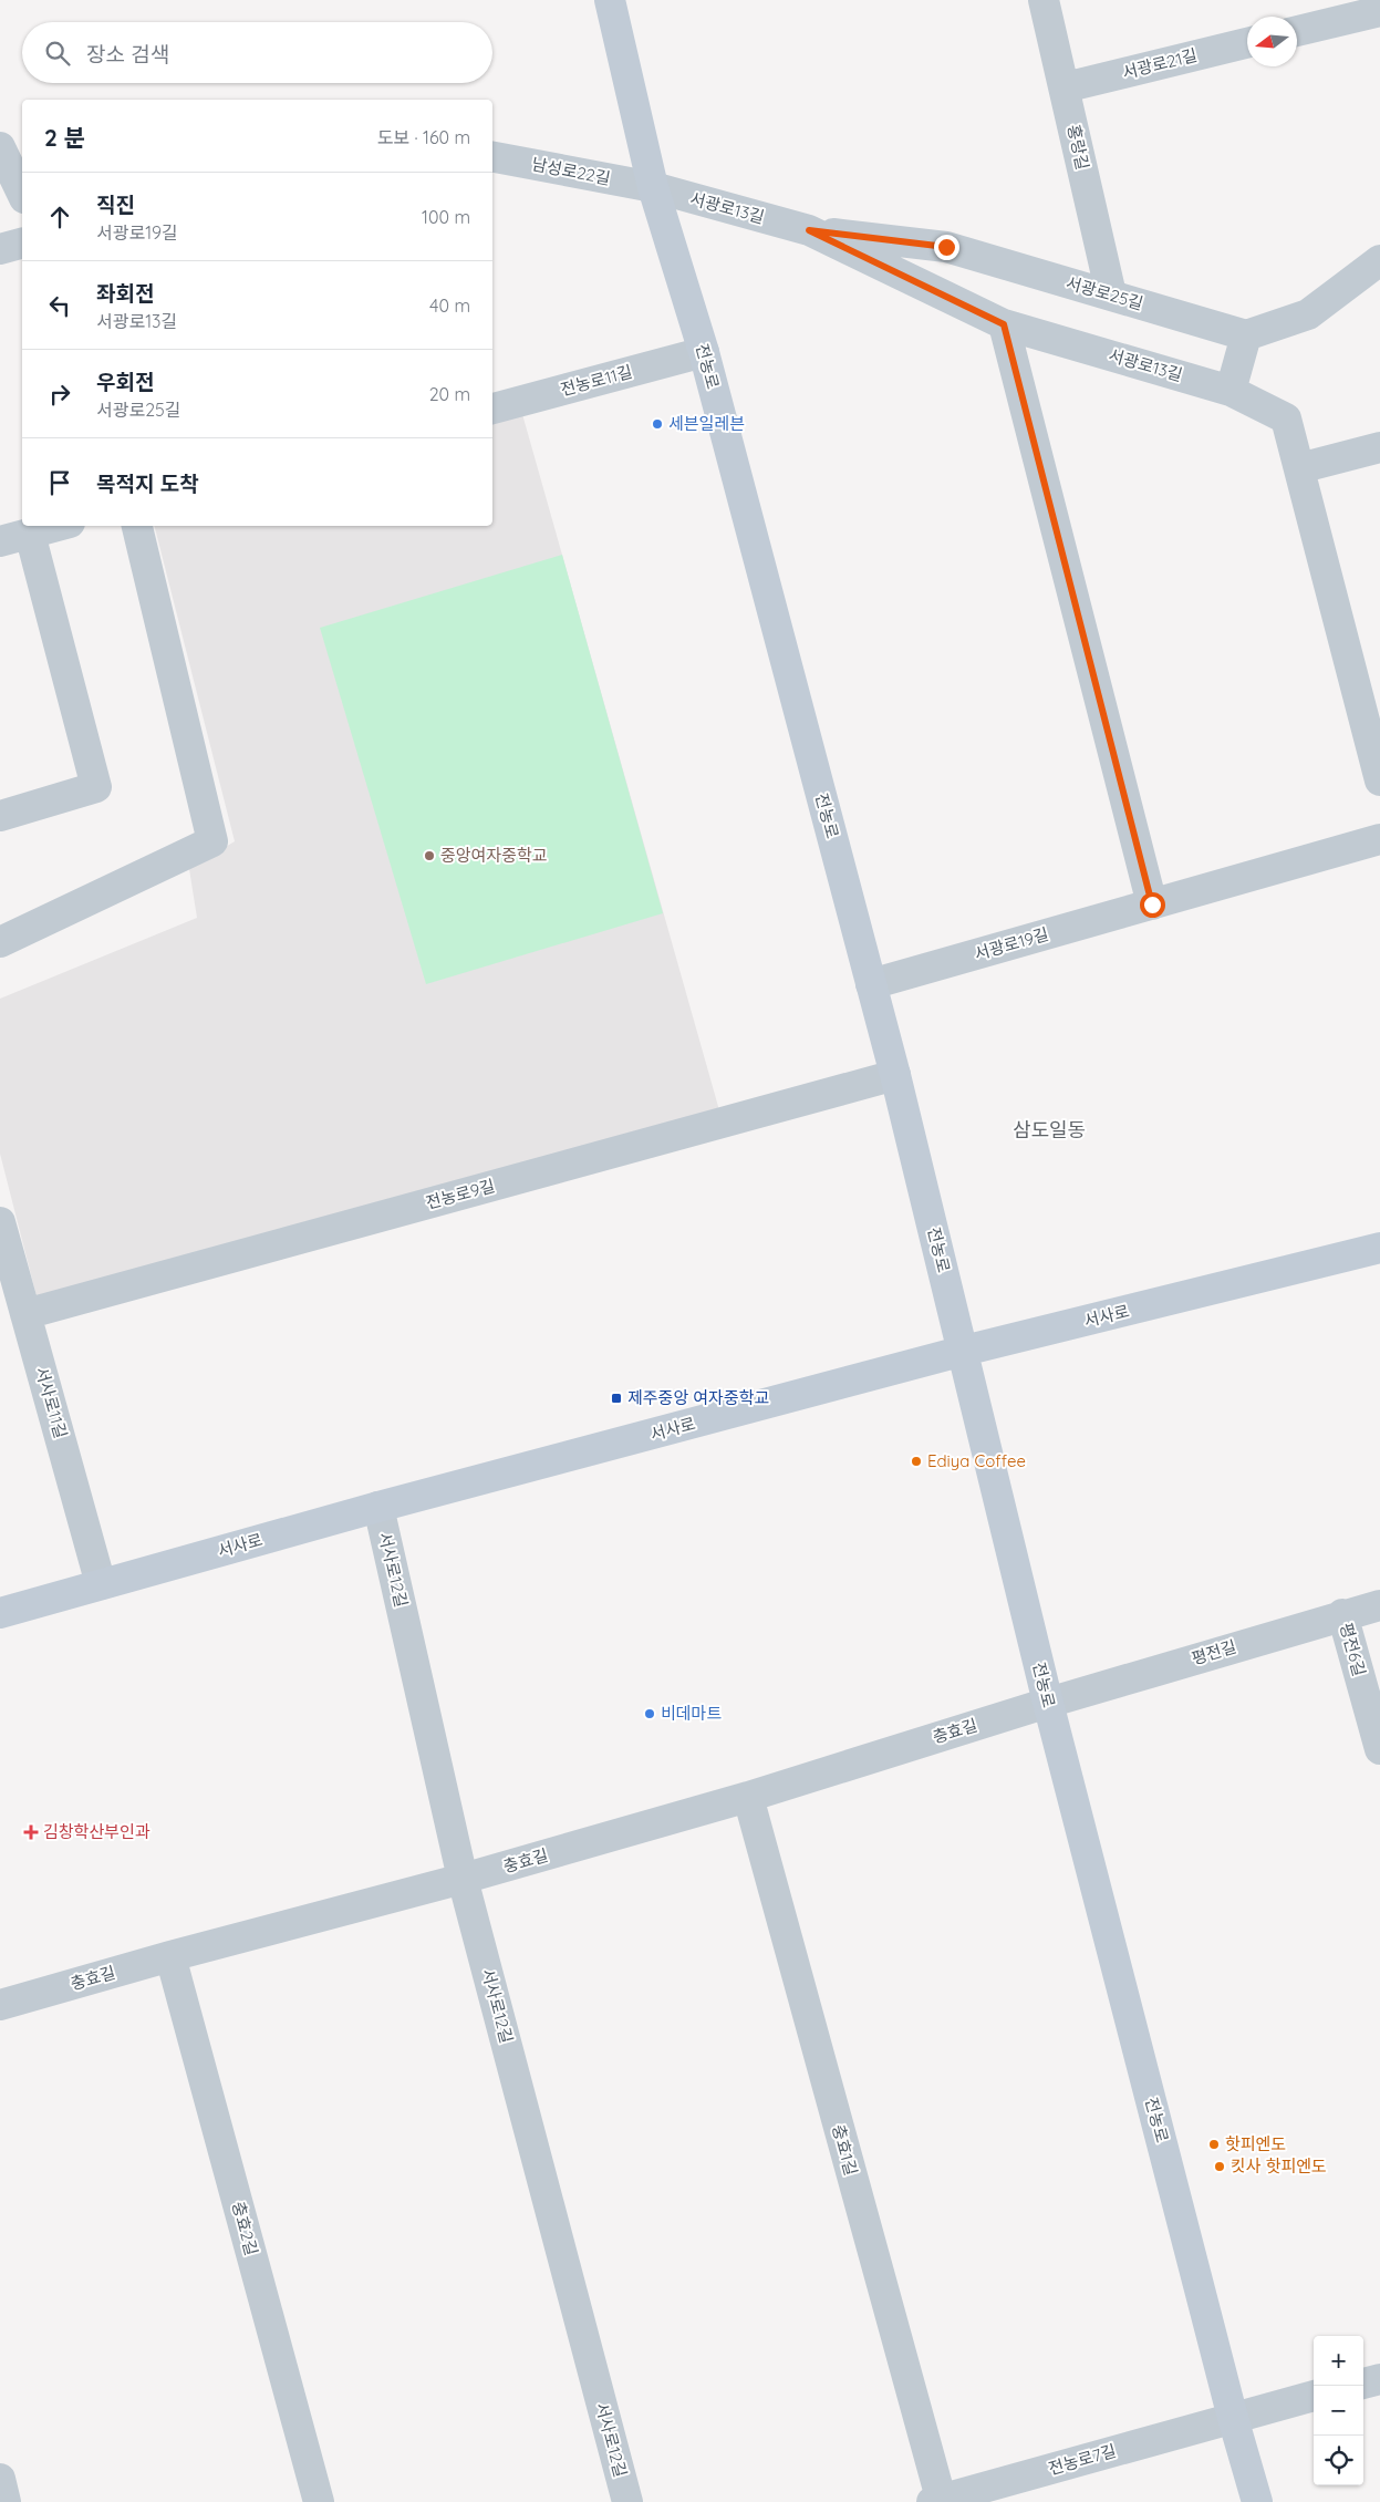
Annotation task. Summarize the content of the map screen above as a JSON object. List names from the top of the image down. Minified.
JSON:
{"streets":{"street":["서광로21길","홍랑길","남성로22길","서광로13길","서광로25길","전농로","전농로11길","서광로19길","전농로9길","서사로","서사로11길","서사로12길","평전6길","평전길","충효길","충효1길","충효2길","전농로7길"]},"crossings":[["서광로21길","홍랑길"],["홍랑길","서광로25길"],["남성로22길","서광로13길"],["남성로22길","전농로"],["서광로13길","서광로25길"],["서광로13길","전농로"],["전농로","전농로11길"],["전농로","서광로19길"],["전농로","전농로9길"],["전농로","서사로"],["전농로","평전길"],["전농로","충효길"],["전농로","전농로7길"],["전농로9길","서사로11길"],["서사로","서사로11길"],["서사로","서사로12길"],["서사로12길","충효길"],["평전6길","평전길"],["평전길","충효길"],["충효길","충효1길"],["충효길","충효2길"],["충효1길","전농로7길"]],"districts":["삼도일동"],"places":{"other":["세븐일레븐","중앙여자중학교","Ediya Coffee","비데마트","핫피엔도","킷사 핫피엔도"],"transit":["제주중앙 여자중학교"],"health":["김창학산부인과"]},"north":"left","page":{"search":"장소 검색","heading":["2 분","도보 · 160 m"],"list":[["직진","서광로19길","100 m"],["좌회전","서광로13길","40 m"],["우회전","서광로25길","20 m"],"목적지 도착"],"map_buttons":["+","−"]}}
